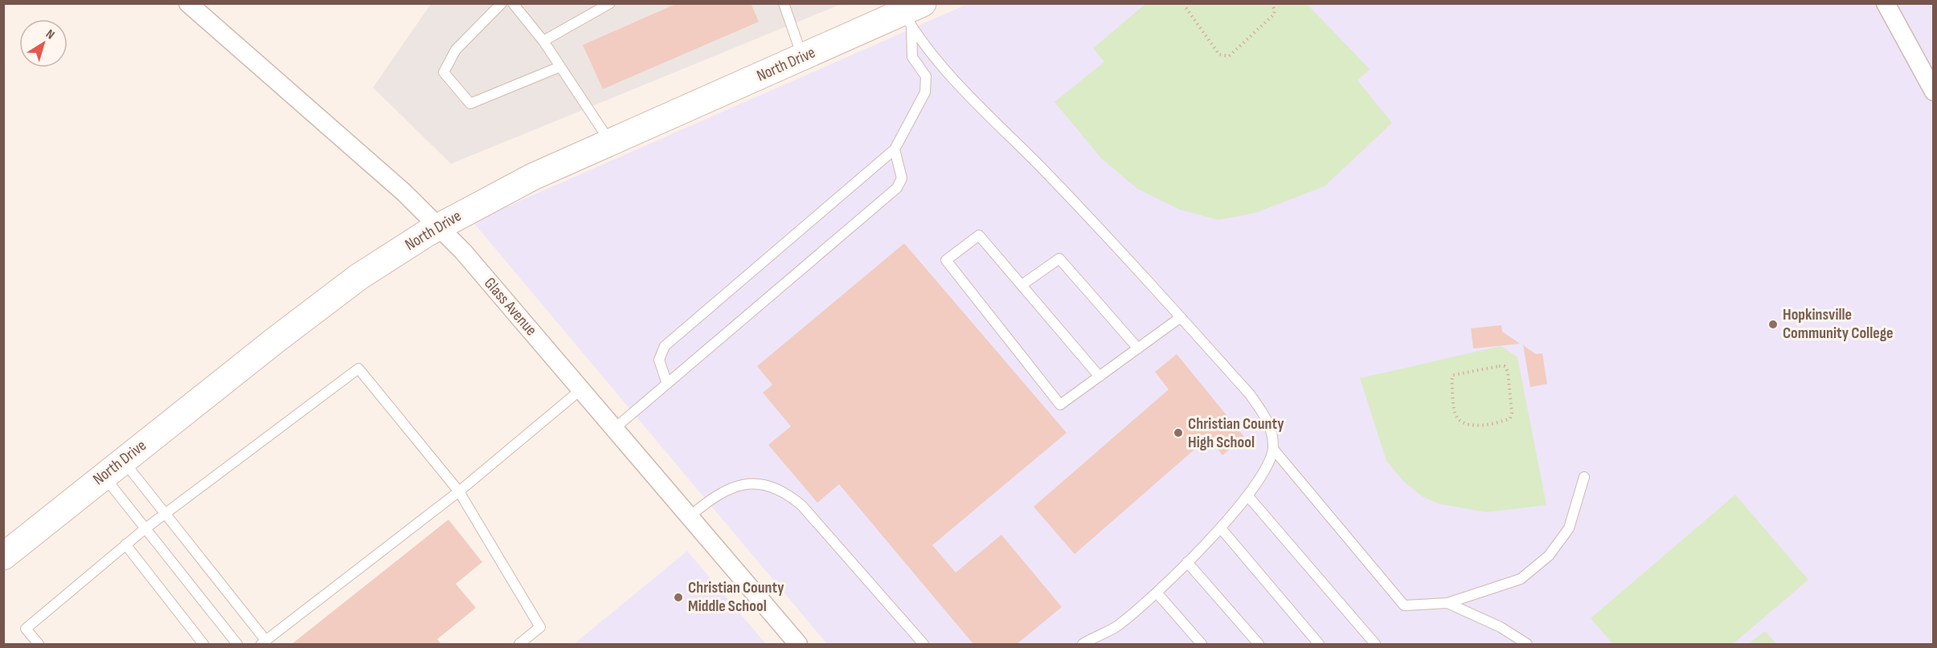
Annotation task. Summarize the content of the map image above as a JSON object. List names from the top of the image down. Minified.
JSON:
{"streets":{"main road":["North Drive"],"street":["Glass Avenue"]},"crossings":[["North Drive","Glass Avenue"]],"places":["Hopkinsville Community College","Christian County High School","Christian County Middle School"],"north":"top right"}
